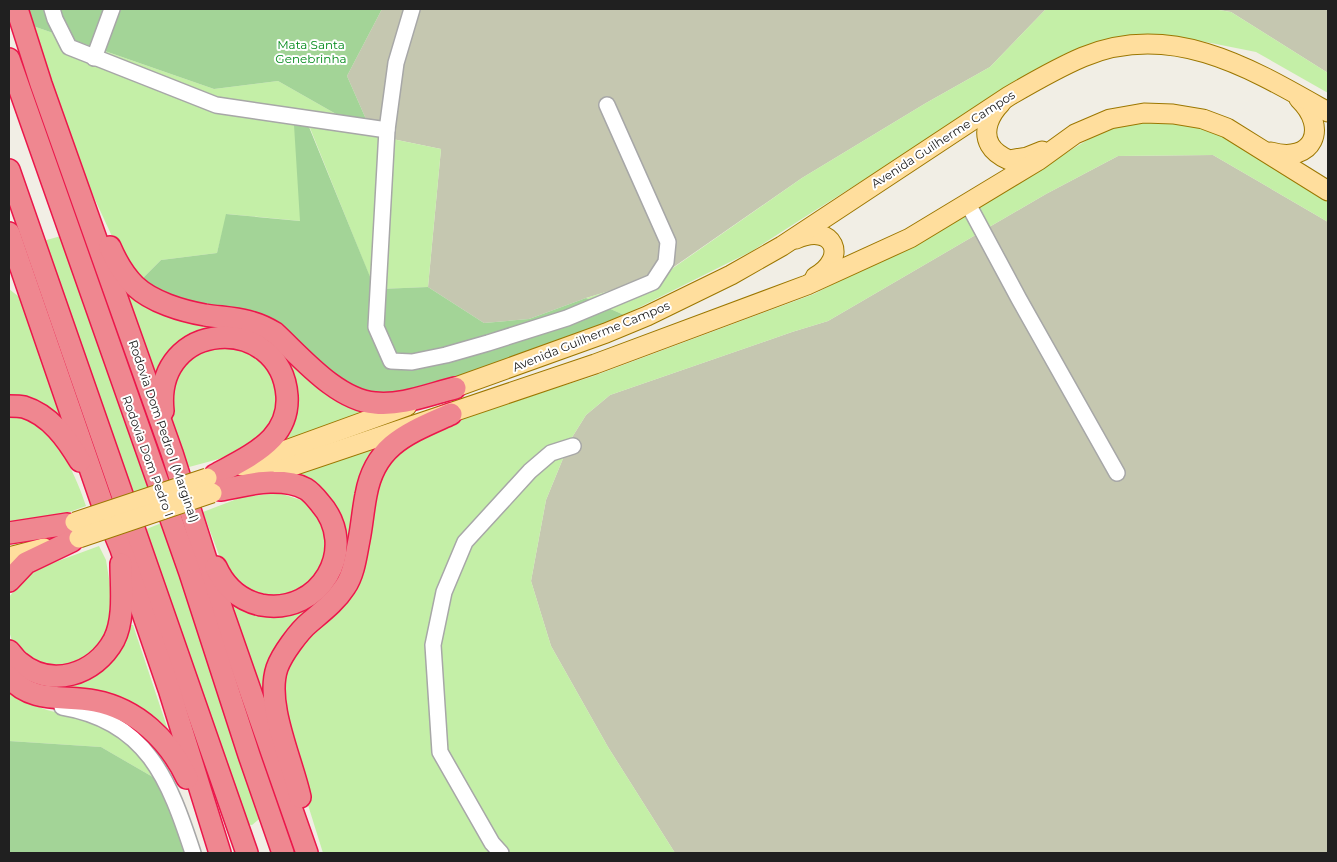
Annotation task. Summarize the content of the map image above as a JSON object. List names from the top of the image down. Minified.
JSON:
{"streets":{"highway":["Rodovia Dom Pedro I (Marginal)","Rodovia Dom Pedro I"],"main road":["Avenida Guilherme Campos"]},"parks":["Mata Santa Genebrinha"]}
